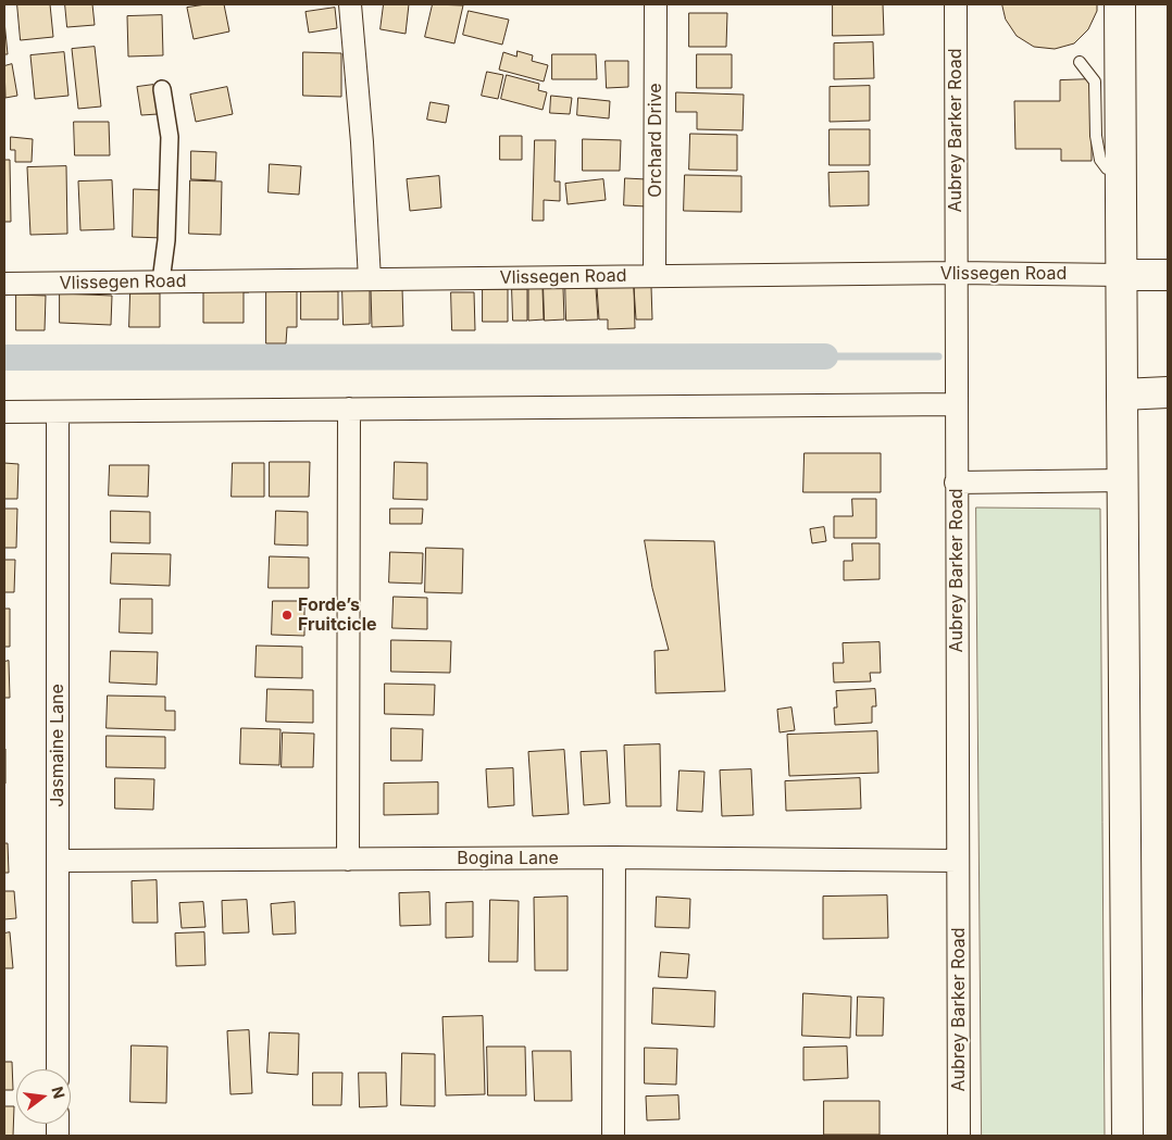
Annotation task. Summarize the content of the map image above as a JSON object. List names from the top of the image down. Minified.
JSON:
{"streets":{"street":["Aubrey Barker Road","Orchard Drive","Vlissegen Road","Jasmaine Lane","Bogina Lane"]},"crossings":[["Aubrey Barker Road","Vlissegen Road"],["Aubrey Barker Road","Bogina Lane"],["Orchard Drive","Vlissegen Road"],["Jasmaine Lane","Bogina Lane"]],"places":["Forde’s Fruitcicle"],"north":"right"}
